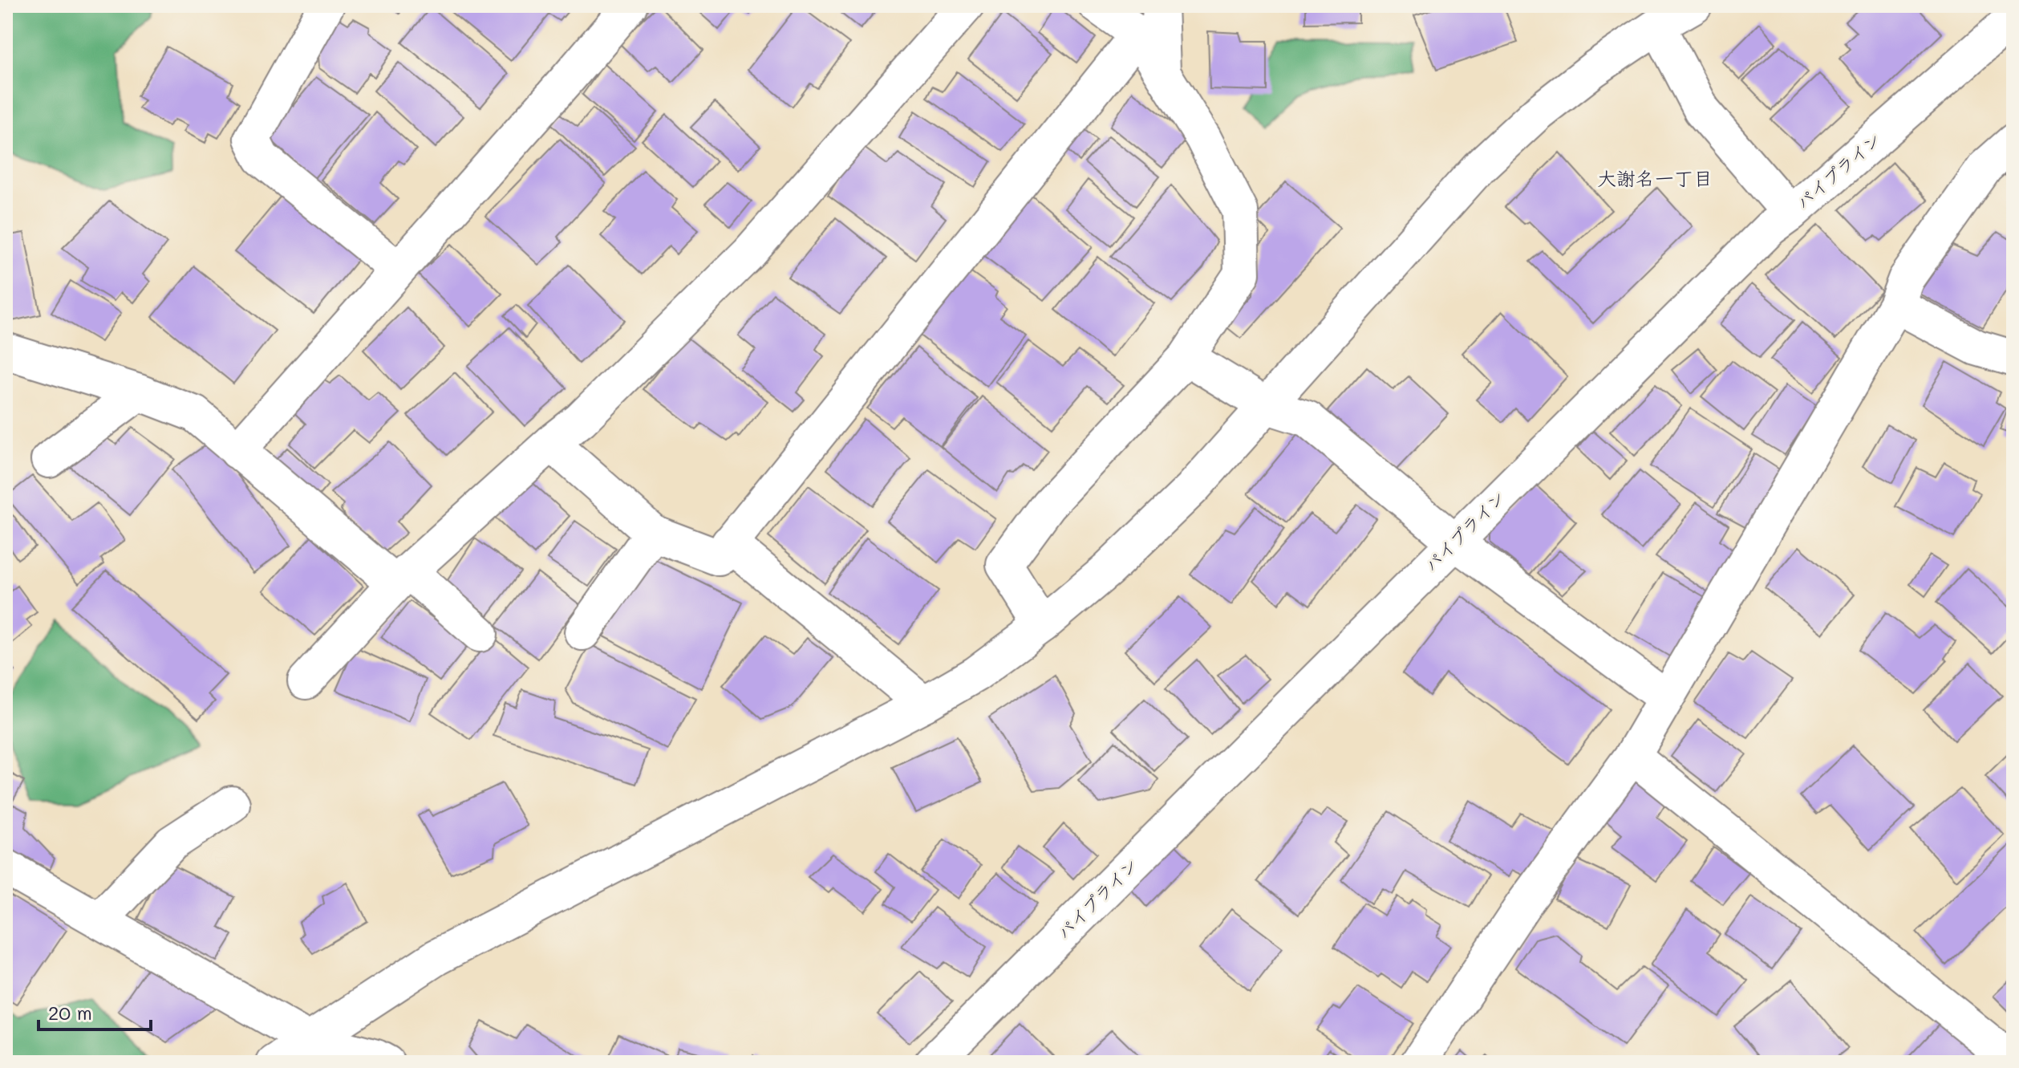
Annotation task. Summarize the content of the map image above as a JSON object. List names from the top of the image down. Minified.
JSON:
{"streets":{"street":["パイプライン"]},"districts":["大謝名一丁目"],"scale_bar":"20 m"}
